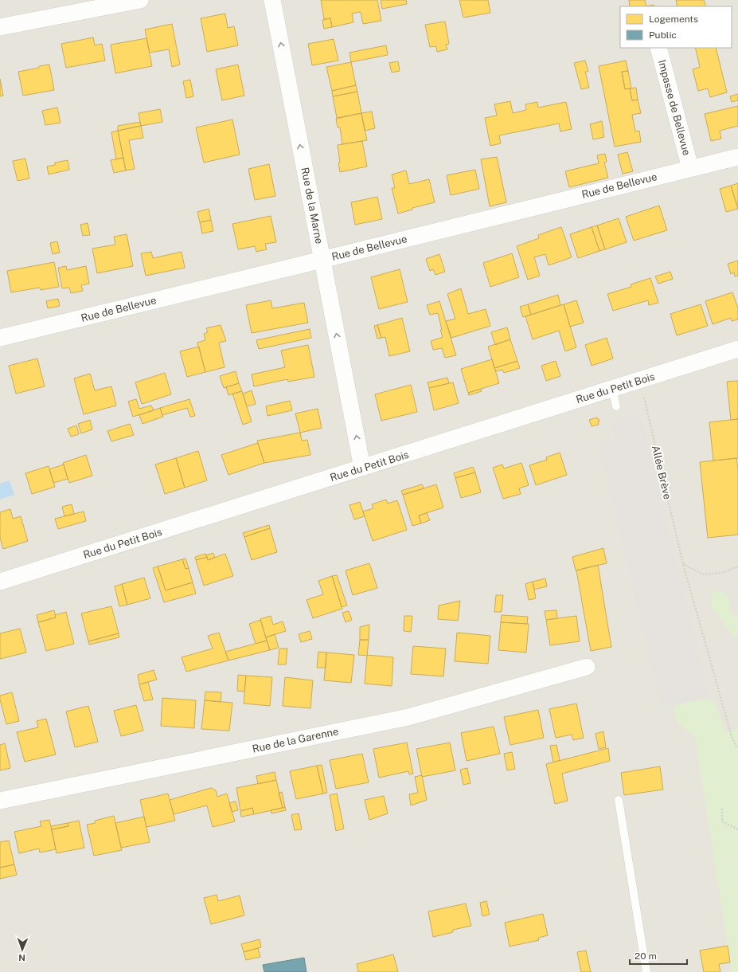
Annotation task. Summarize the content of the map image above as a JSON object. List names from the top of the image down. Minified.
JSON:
{"streets":{"street":["Impasse de Bellevue","Rue de Bellevue","Rue de la Marne","Rue du Petit Bois","Rue de la Garenne"],"path":["Allée Brève"]},"crossings":[["Impasse de Bellevue","Rue de Bellevue"],["Rue de Bellevue","Rue de la Marne"],["Rue de la Marne","Rue du Petit Bois"],["Rue du Petit Bois","Allée Brève"]],"one_way":["Rue de la Marne"],"legend":["Logements","Public"],"scale_bar":"20 m","north":"bottom"}
